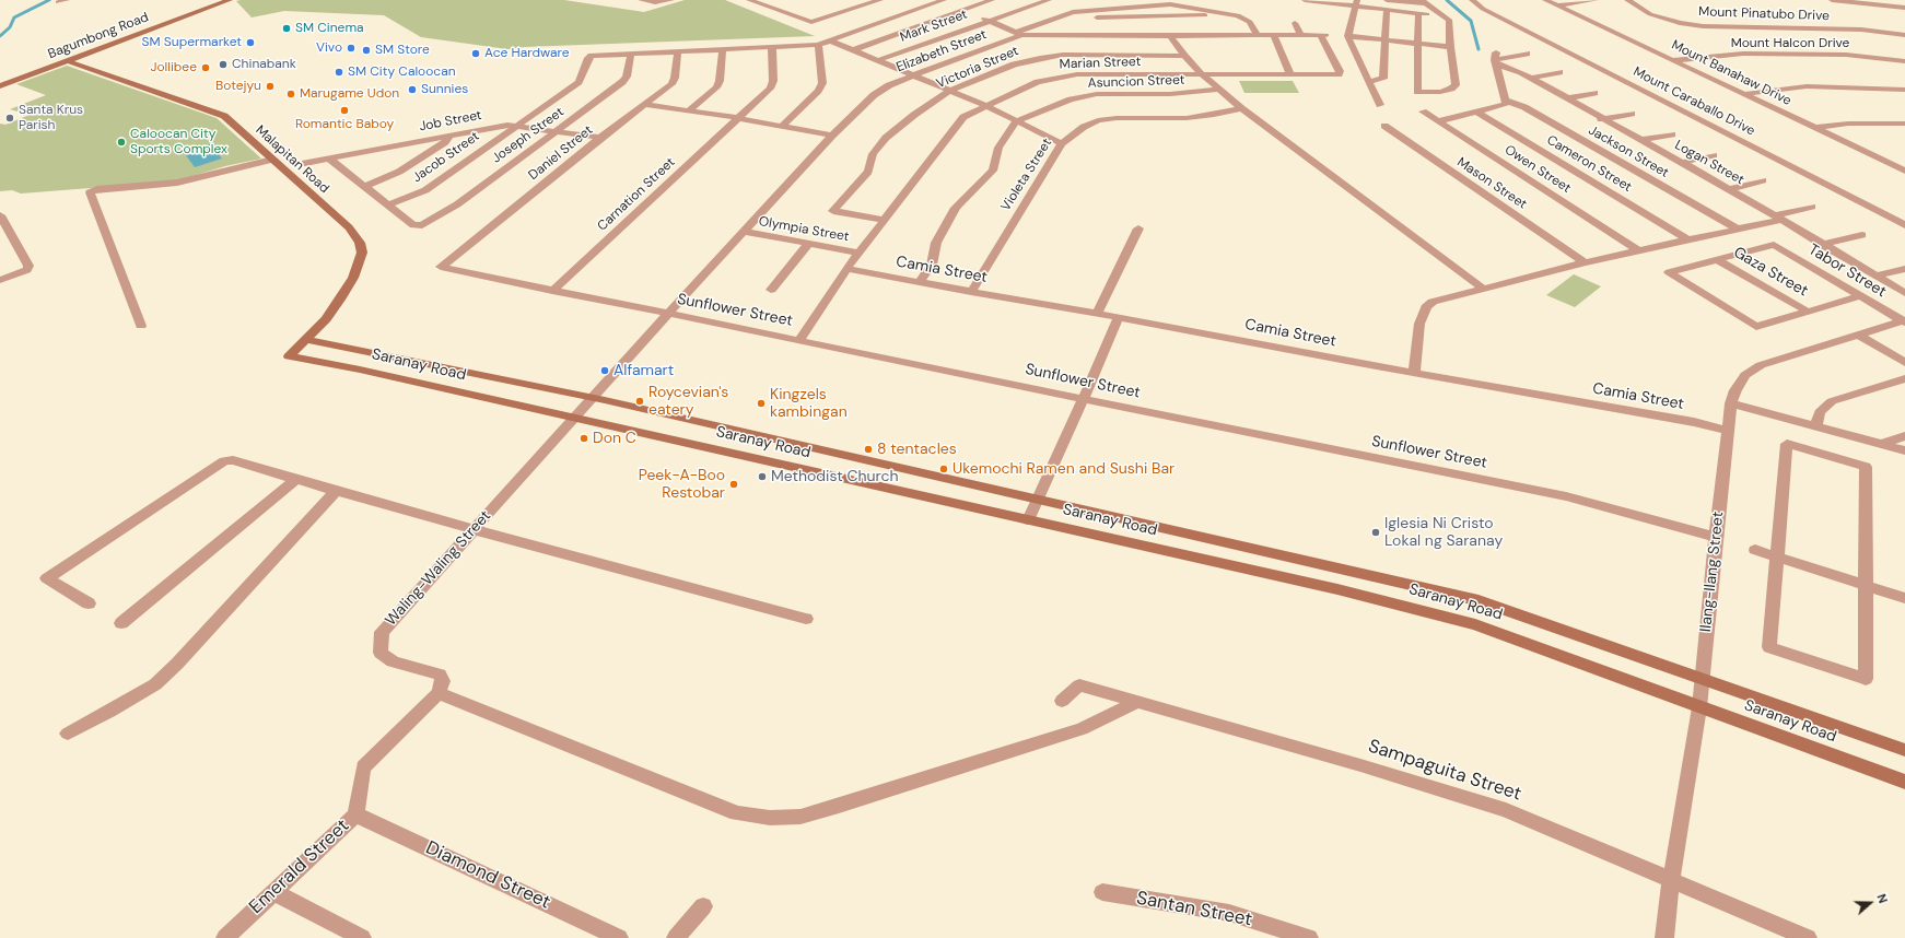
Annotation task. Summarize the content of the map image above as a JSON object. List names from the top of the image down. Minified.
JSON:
{"streets":{"street":["Mount Pinatubo Drive","Mark Street","Bagumbong Road","Mount Halcon Drive","Elizabeth Street","Marian Street","Victoria Street","Mount Banahaw Drive","Asuncion Street","Mount Caraballo Drive","Job Street","Joseph Street","Jackson Street","Daniel Street","Jacob Street","Malapitan Road","Logan Street","Cameron Street","Owen Street","Violeta Street","Mason Street","Carnation Street","Olympia Street","Camia Street","Tabor Street","Gaza Street","Sunflower Street","Saranay Road","Waling-Waling Street","Ilang-Ilang Street","Sampaguita Street","Emerald Street","Diamond Street","Santan Street"]},"crossings":[["Bagumbong Road","Malapitan Road"],["Mount Halcon Drive","Mount Banahaw Drive"],["Elizabeth Street","Marian Street"],["Elizabeth Street","Olympia Street"],["Elizabeth Street","Sunflower Street"],["Elizabeth Street","Waling-Waling Street"],["Marian Street","Victoria Street"],["Marian Street","Olympia Street"],["Marian Street","Camia Street"],["Marian Street","Sunflower Street"],["Job Street","Joseph Street"],["Job Street","Daniel Street"],["Job Street","Jacob Street"],["Joseph Street","Jacob Street"],["Daniel Street","Sunflower Street"],["Malapitan Road","Saranay Road"],["Violeta Street","Camia Street"],["Carnation Street","Sunflower Street"],["Camia Street","Ilang-Ilang Street"],["Tabor Street","Gaza Street"],["Tabor Street","Ilang-Ilang Street"],["Sunflower Street","Waling-Waling Street"],["Sunflower Street","Ilang-Ilang Street"],["Saranay Road","Waling-Waling Street"],["Saranay Road","Ilang-Ilang Street"],["Ilang-Ilang Street","Sampaguita Street"],["Emerald Street","Diamond Street"]],"places":["SM Cinema","SM Supermarket","Vivo","SM Store","Ace Hardware","Chinabank","Jollibee","SM City Caloocan","Botejyu","Sunnies","Marugame Udon","Romantic Baboy","Santa Krus Parish","Caloocan City Sports Complex","Alfamart","Roycevian's eatery","Kingzels kambingan","Don C","8 tentacles","Ukemochi Ramen and Sushi Bar","Methodist Church","Peek-A-Boo Restobar","Iglesia Ni Cristo Lokal ng Saranay"],"north":"right"}
